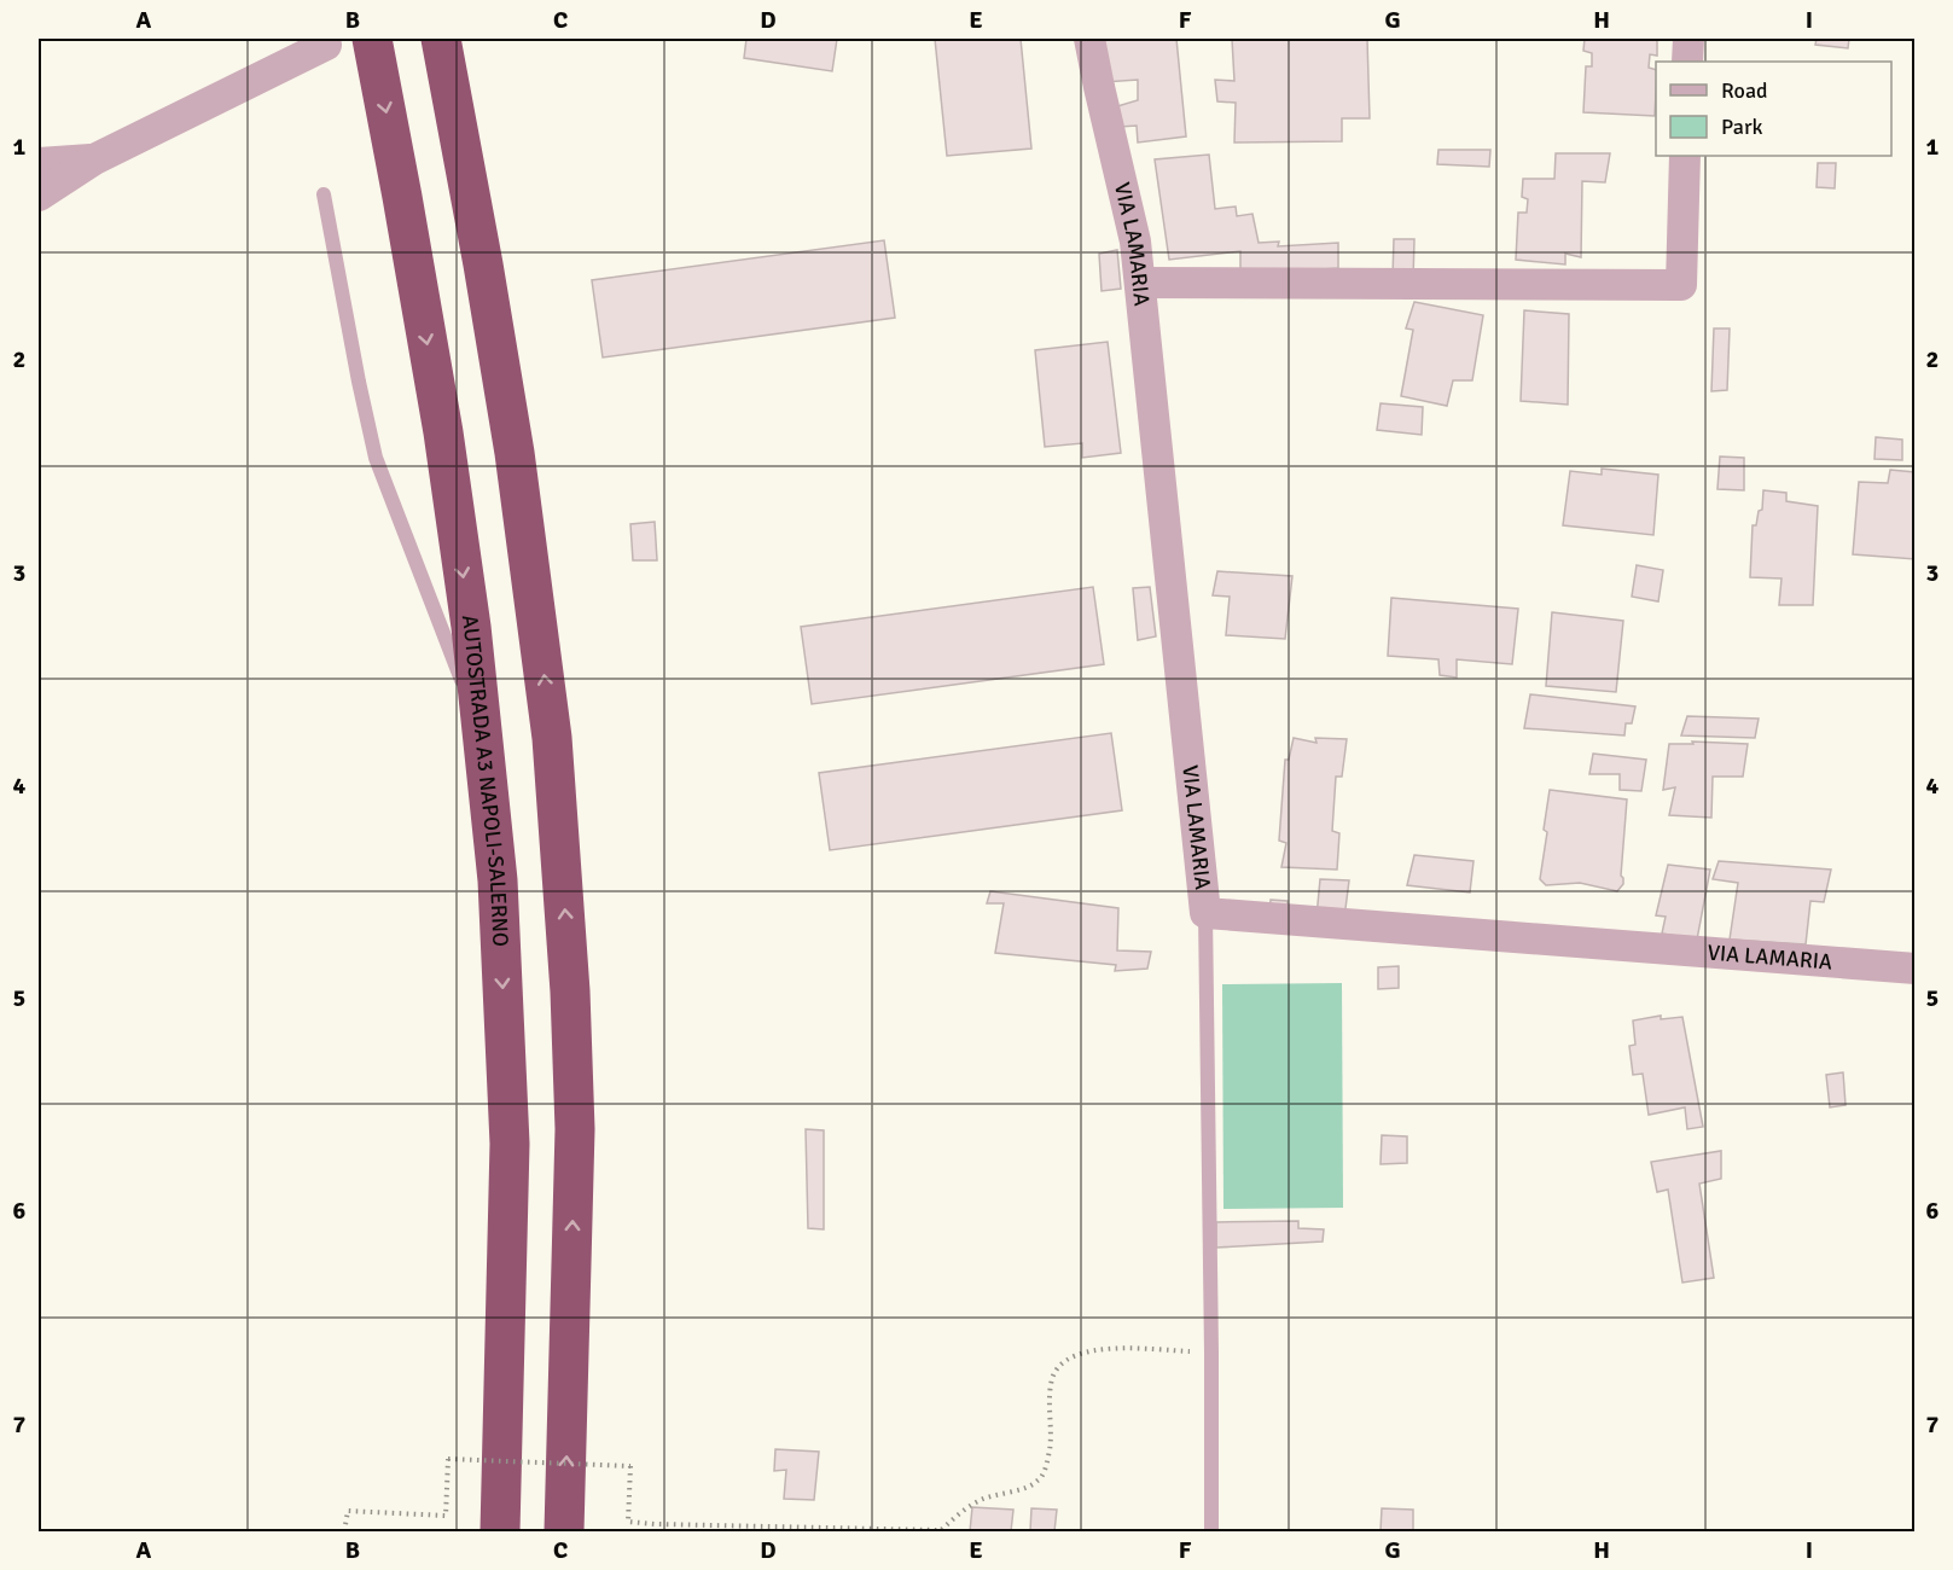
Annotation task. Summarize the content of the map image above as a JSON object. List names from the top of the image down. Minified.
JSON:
{"streets":{"highway":["AUTOSTRADA A3 NAPOLI-SALERNO"],"street":["VIA LAMARIA"]},"legend":["Road","Park"],"grid":{"columns":["A","B","C","D","E","F","G","H","I"],"rows":["1","2","3","4","5","6","7"]}}
